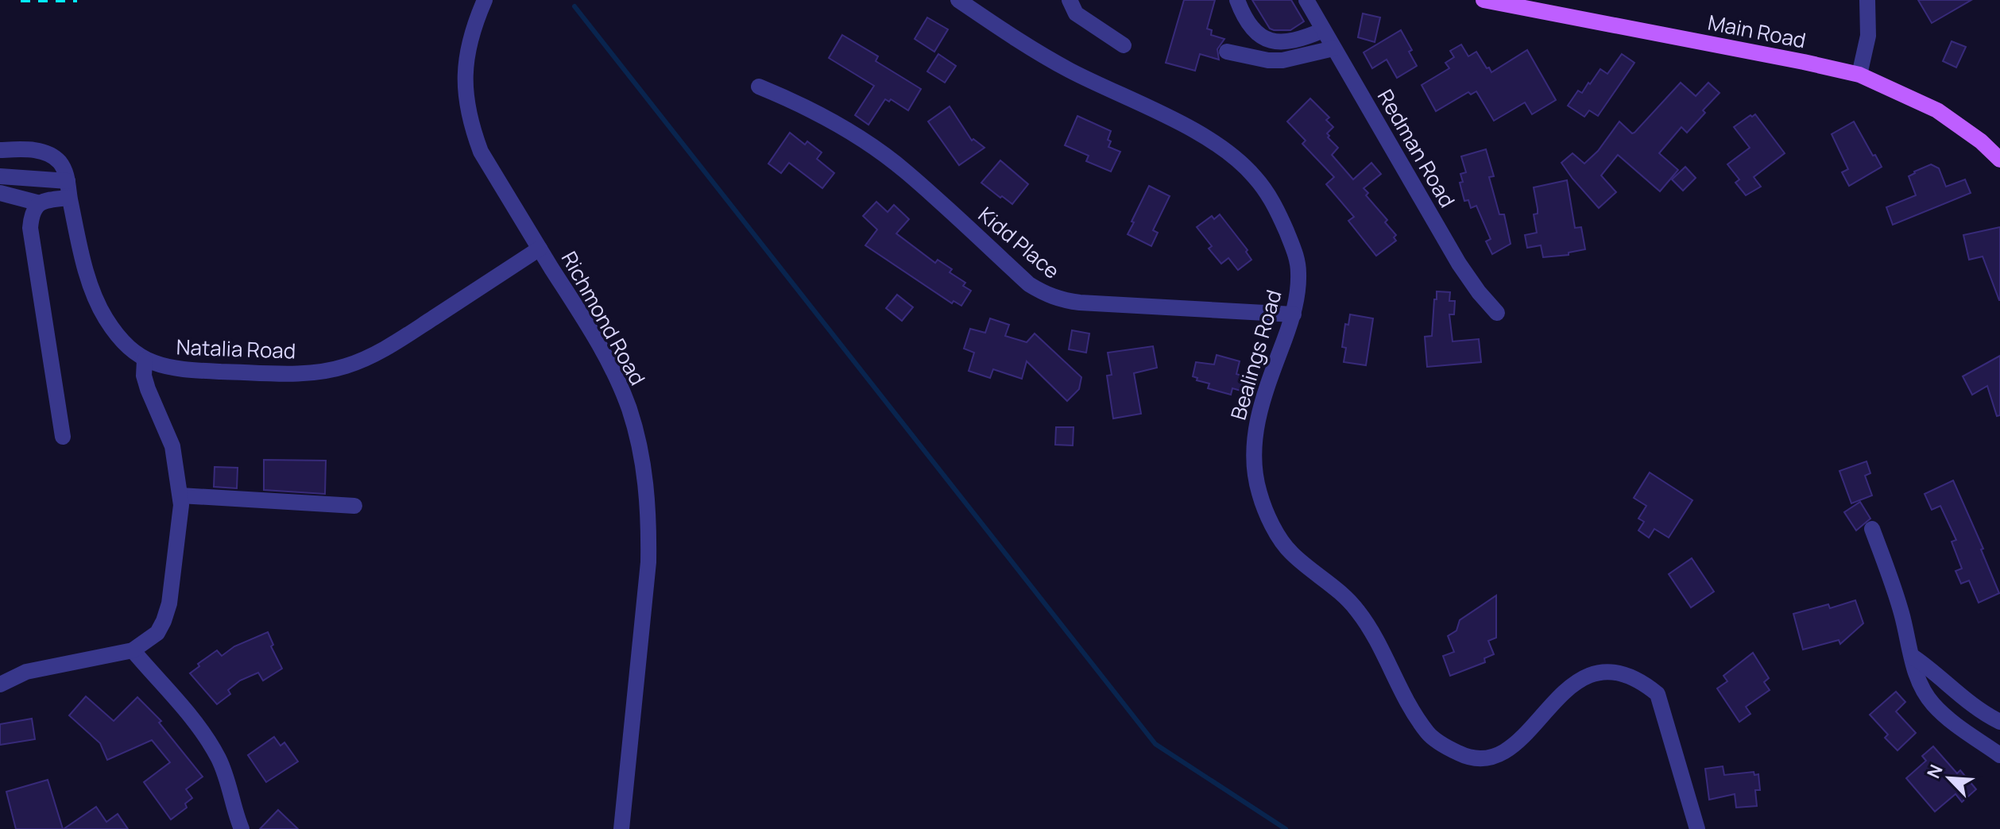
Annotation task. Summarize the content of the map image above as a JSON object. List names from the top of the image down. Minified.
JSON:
{"streets":{"main road":["Main Road"],"street":["Redman Road","Kidd Place","Richmond Road","Natalia Road","Bealings Road"]},"crossings":[["Kidd Place","Bealings Road"],["Richmond Road","Natalia Road"]],"north":"top left"}
